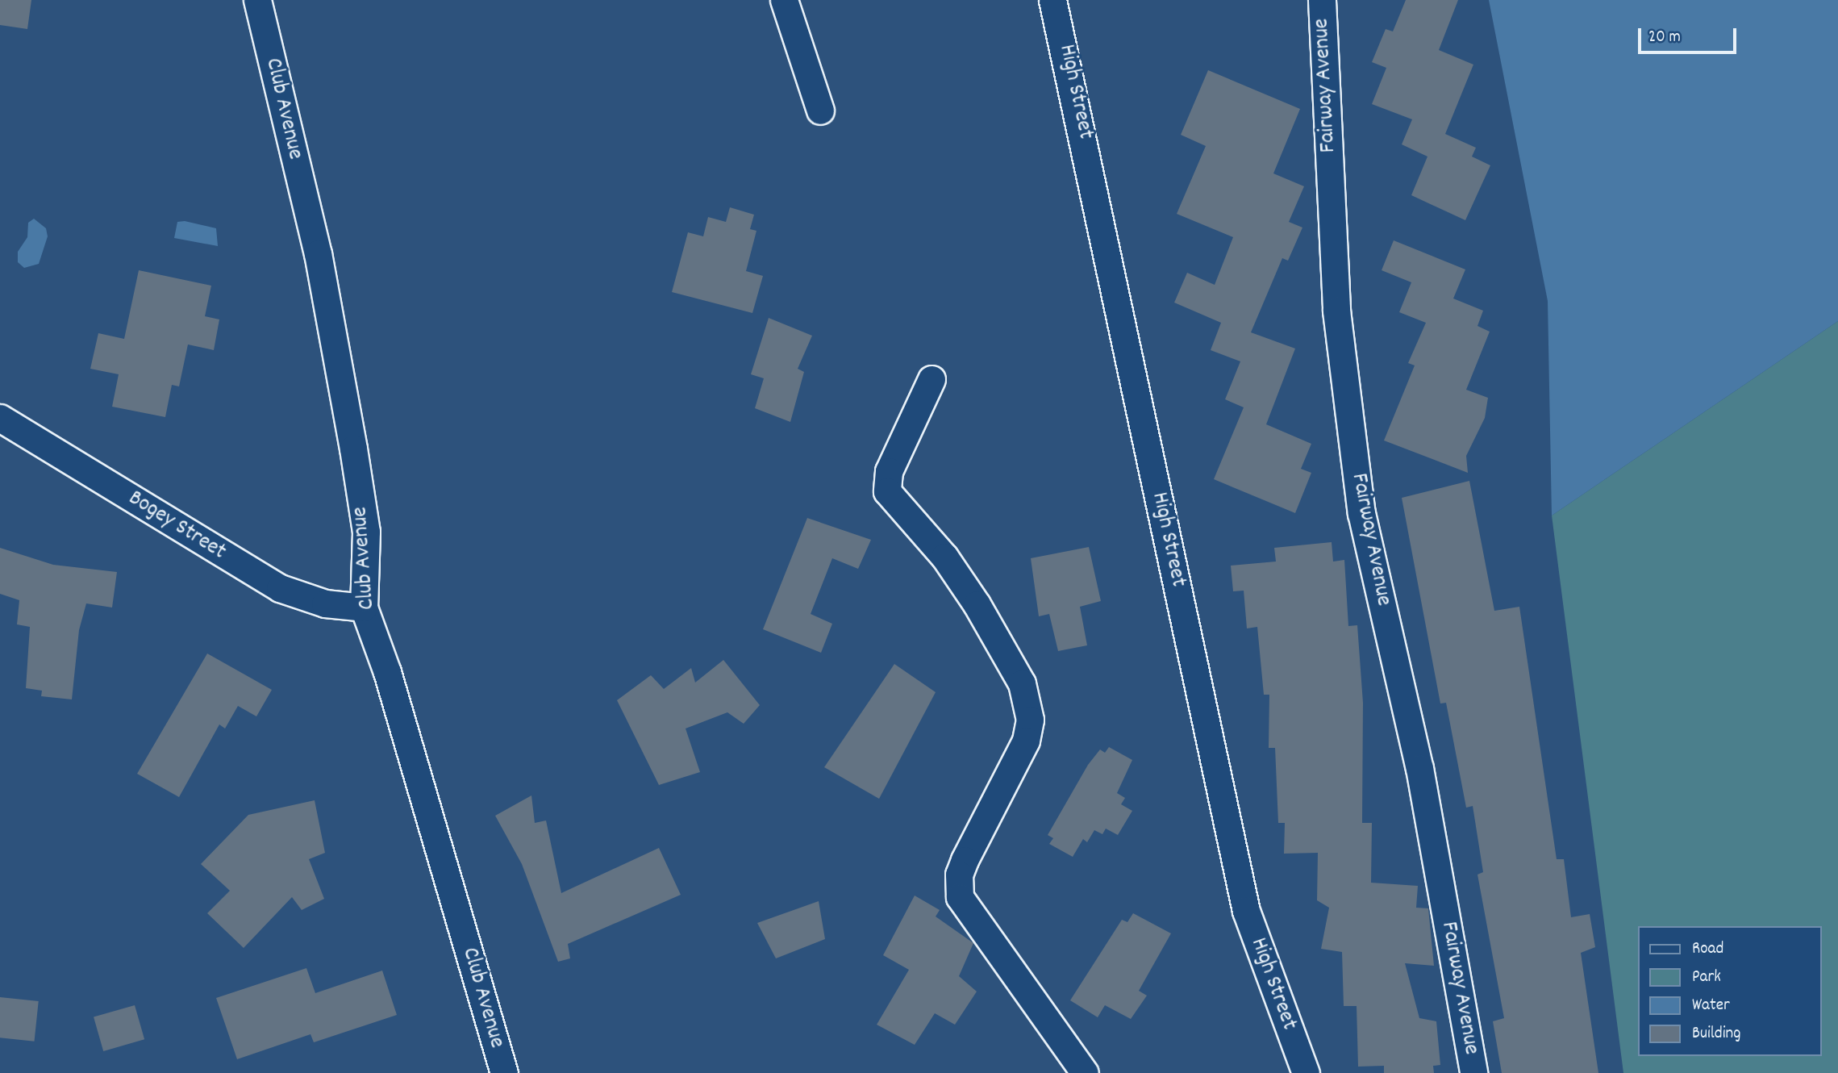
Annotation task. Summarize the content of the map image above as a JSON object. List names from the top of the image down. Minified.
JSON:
{"streets":{"street":["Fairway Avenue","High Street","Club Avenue","Bogey Street"]},"crossings":[["Club Avenue","Bogey Street"]],"legend":["Road","Park","Water","Building"],"scale_bar":"20 m"}
